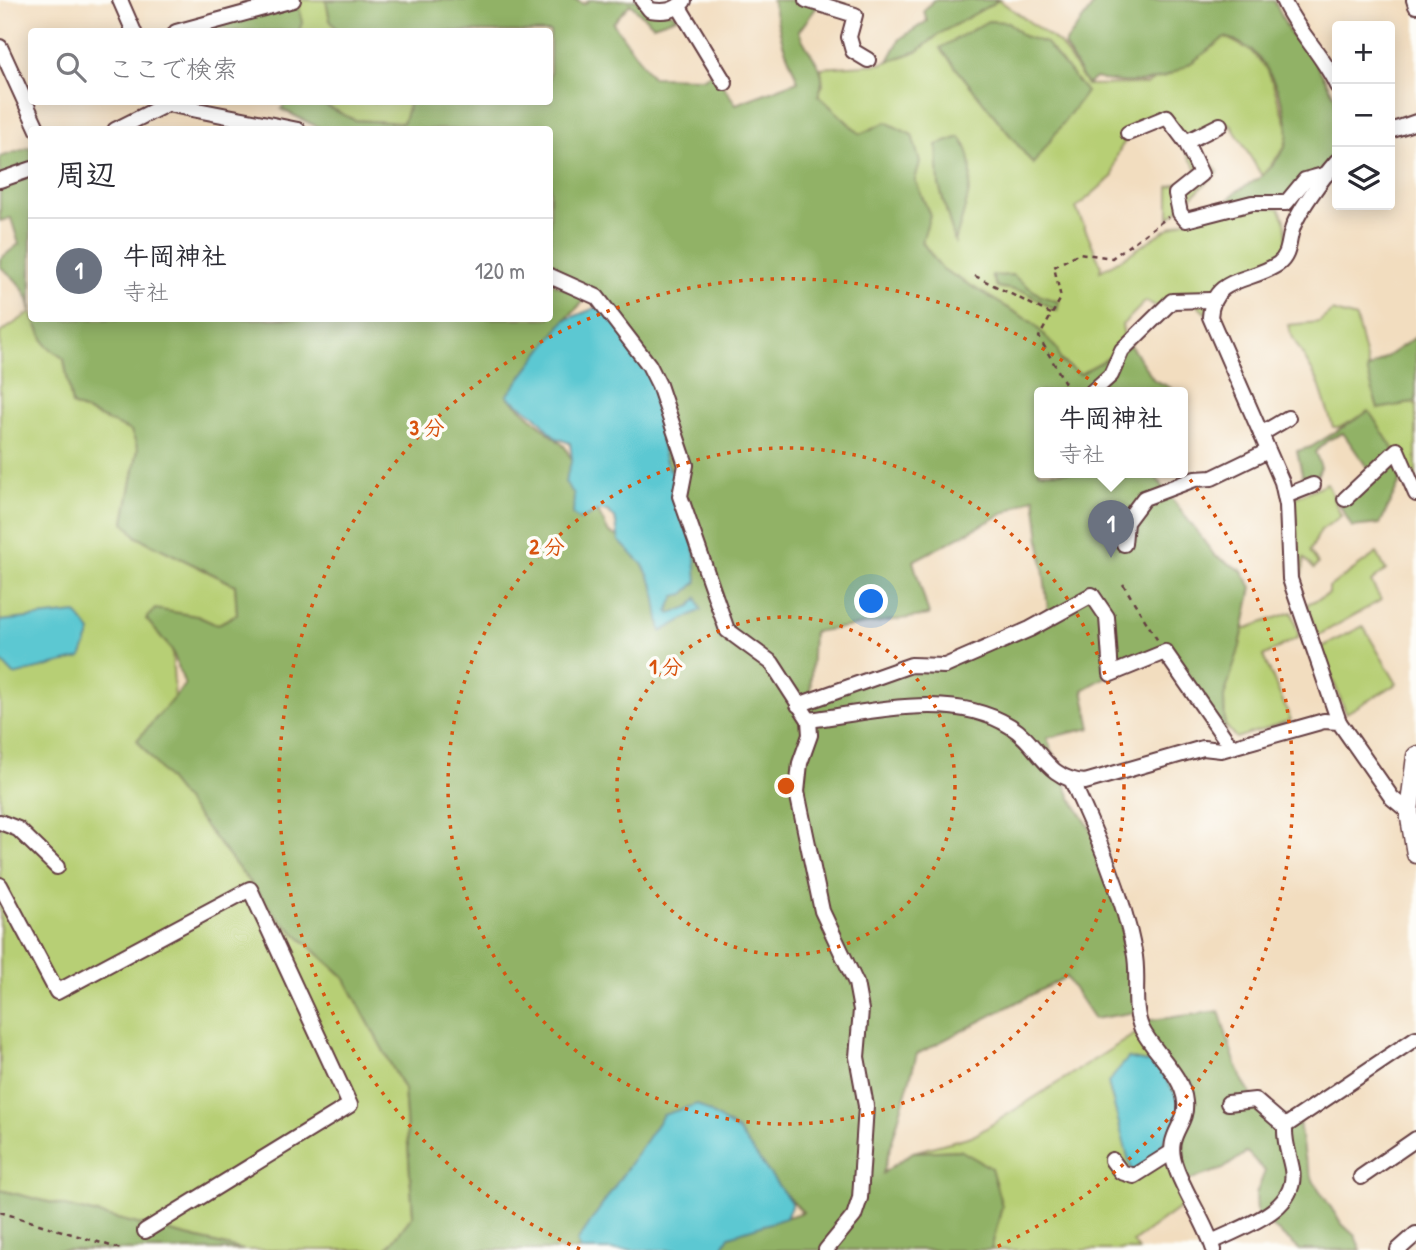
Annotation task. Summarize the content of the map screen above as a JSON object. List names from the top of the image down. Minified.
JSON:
{"page":{"map_buttons":["+","−"],"search":"ここで検索","heading":"周辺","list":[{"mark":"1","name":"牛岡神社","note":"寺社","value":"120 m"}],"popup":["牛岡神社","寺社"],"pins":"1"},"rings":["3 分","2 分","1 分"]}
